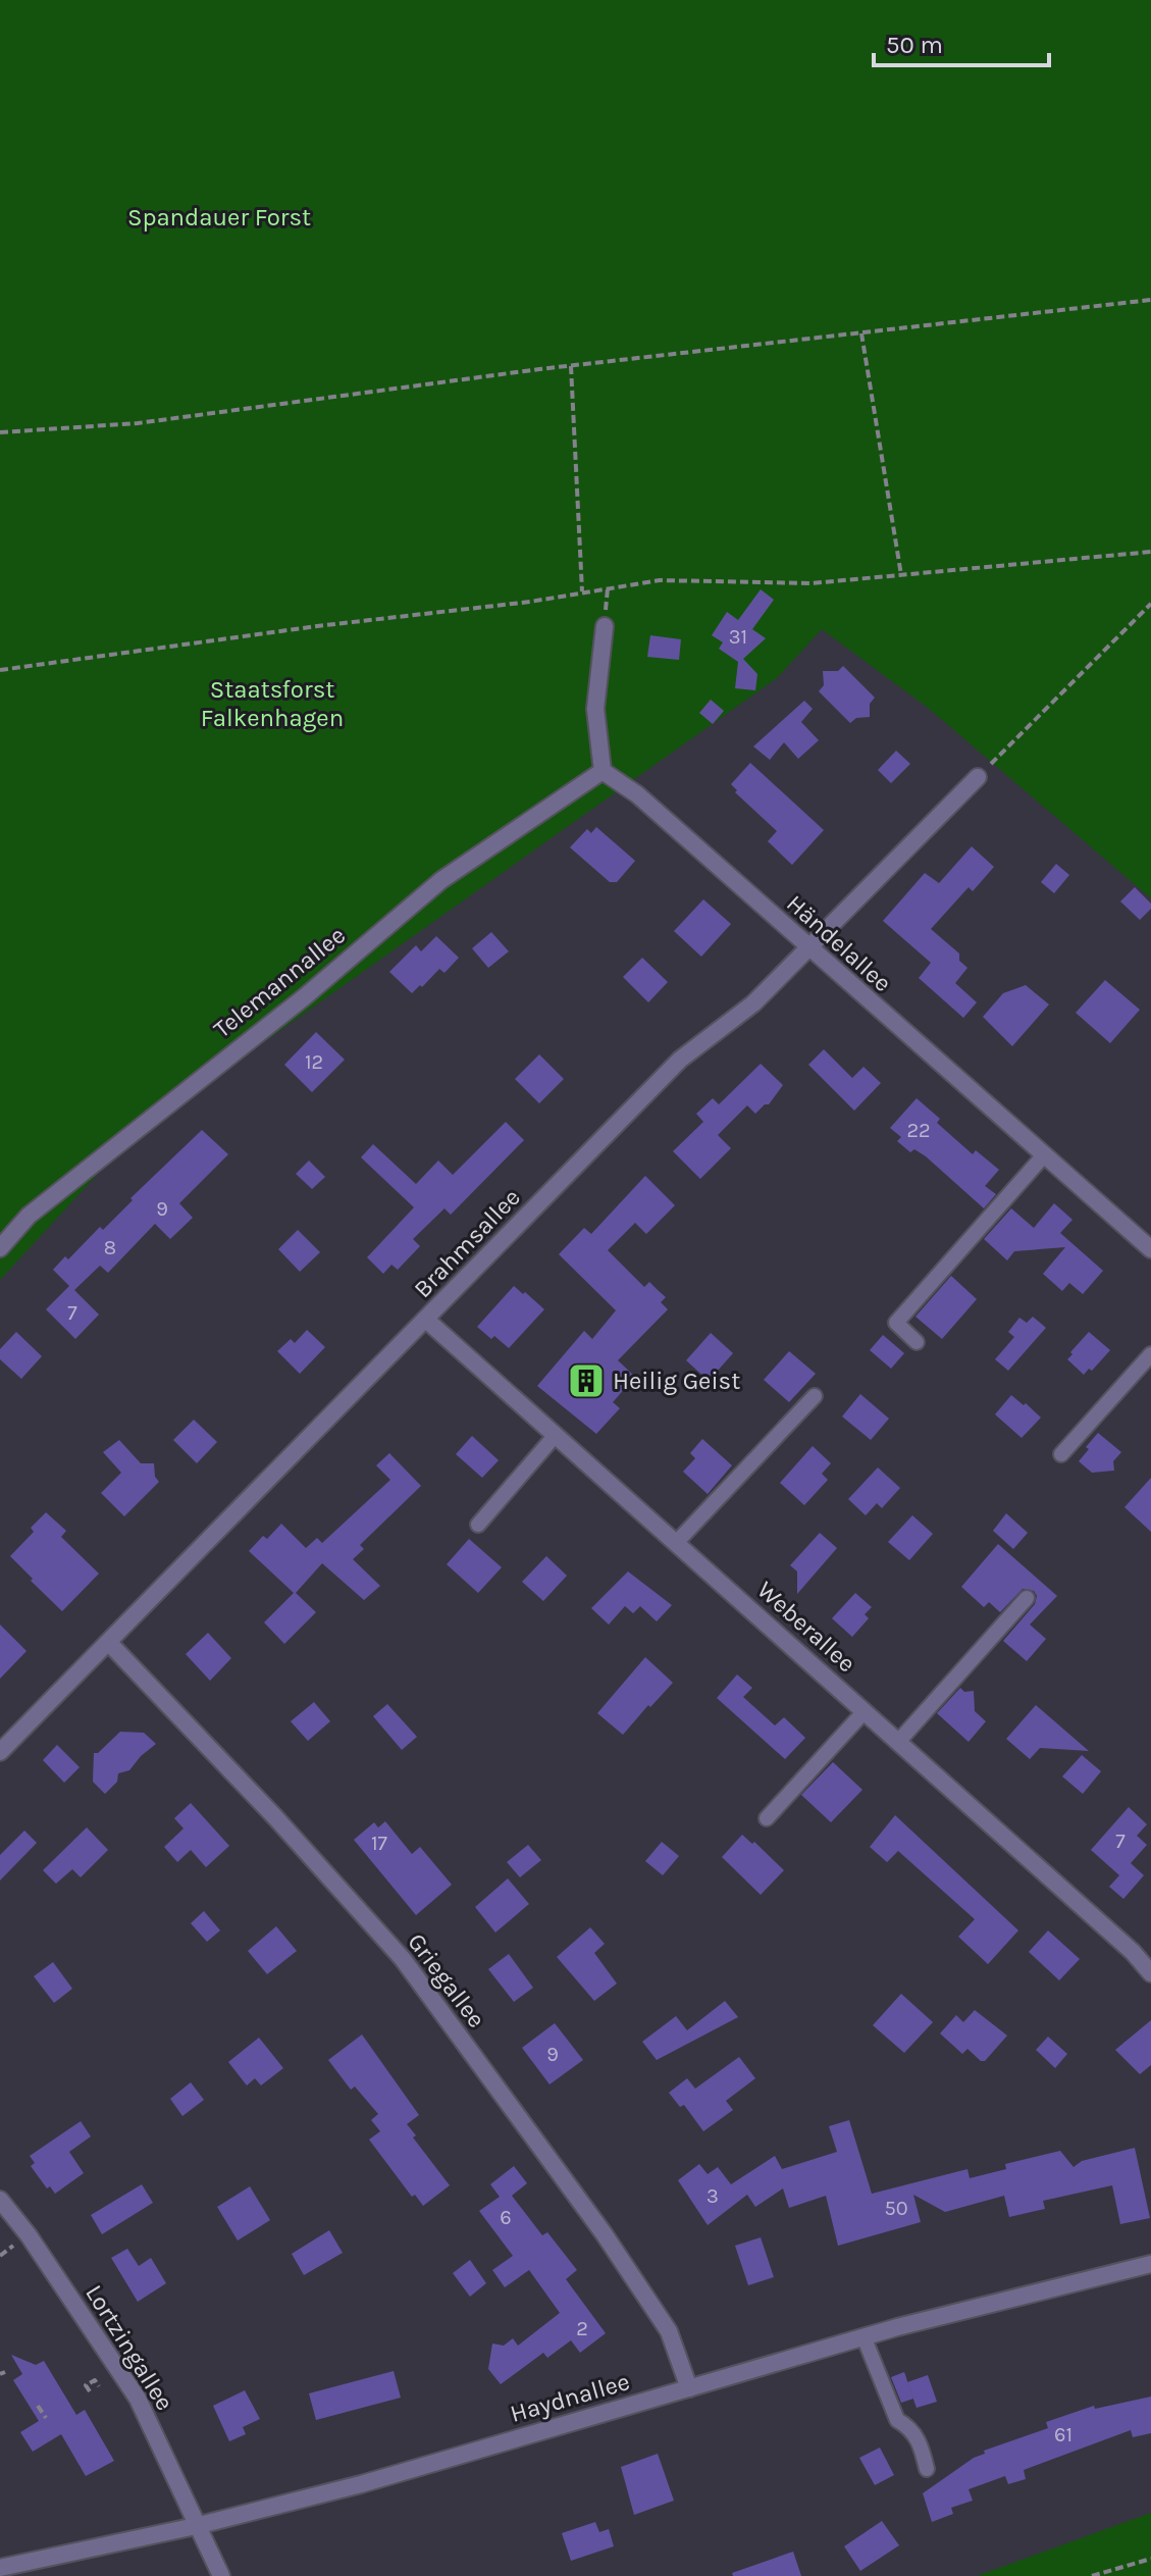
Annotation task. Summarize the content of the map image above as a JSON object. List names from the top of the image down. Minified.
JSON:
{"streets":{"street":["Händelallee","Telemannallee","Brahmsallee","Weberallee","Griegallee","Lortzingallee","Haydnallee"]},"crossings":[["Händelallee","Telemannallee"],["Händelallee","Brahmsallee"],["Brahmsallee","Weberallee"],["Brahmsallee","Griegallee"],["Griegallee","Haydnallee"],["Lortzingallee","Haydnallee"]],"parks":["Spandauer Forst","Staatsforst Falkenhagen"],"places":{"building":["Heilig Geist"]},"house_numbers":["31","12","22","9","8","7","7","17","9","3","50","6","2","61"],"scale_bar":"50 m"}
